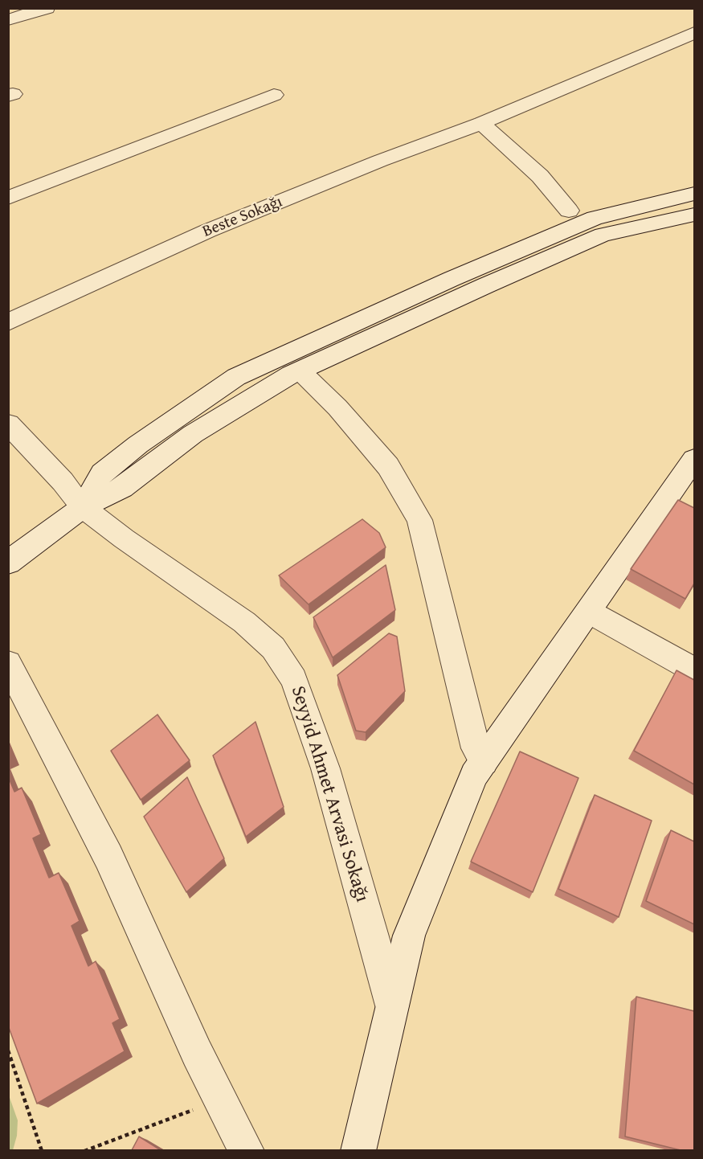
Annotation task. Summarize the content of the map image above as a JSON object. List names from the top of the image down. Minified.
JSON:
{"streets":{"street":["Beste Sokağı","Seyyid Ahmet Arvasi Sokağı"]}}
